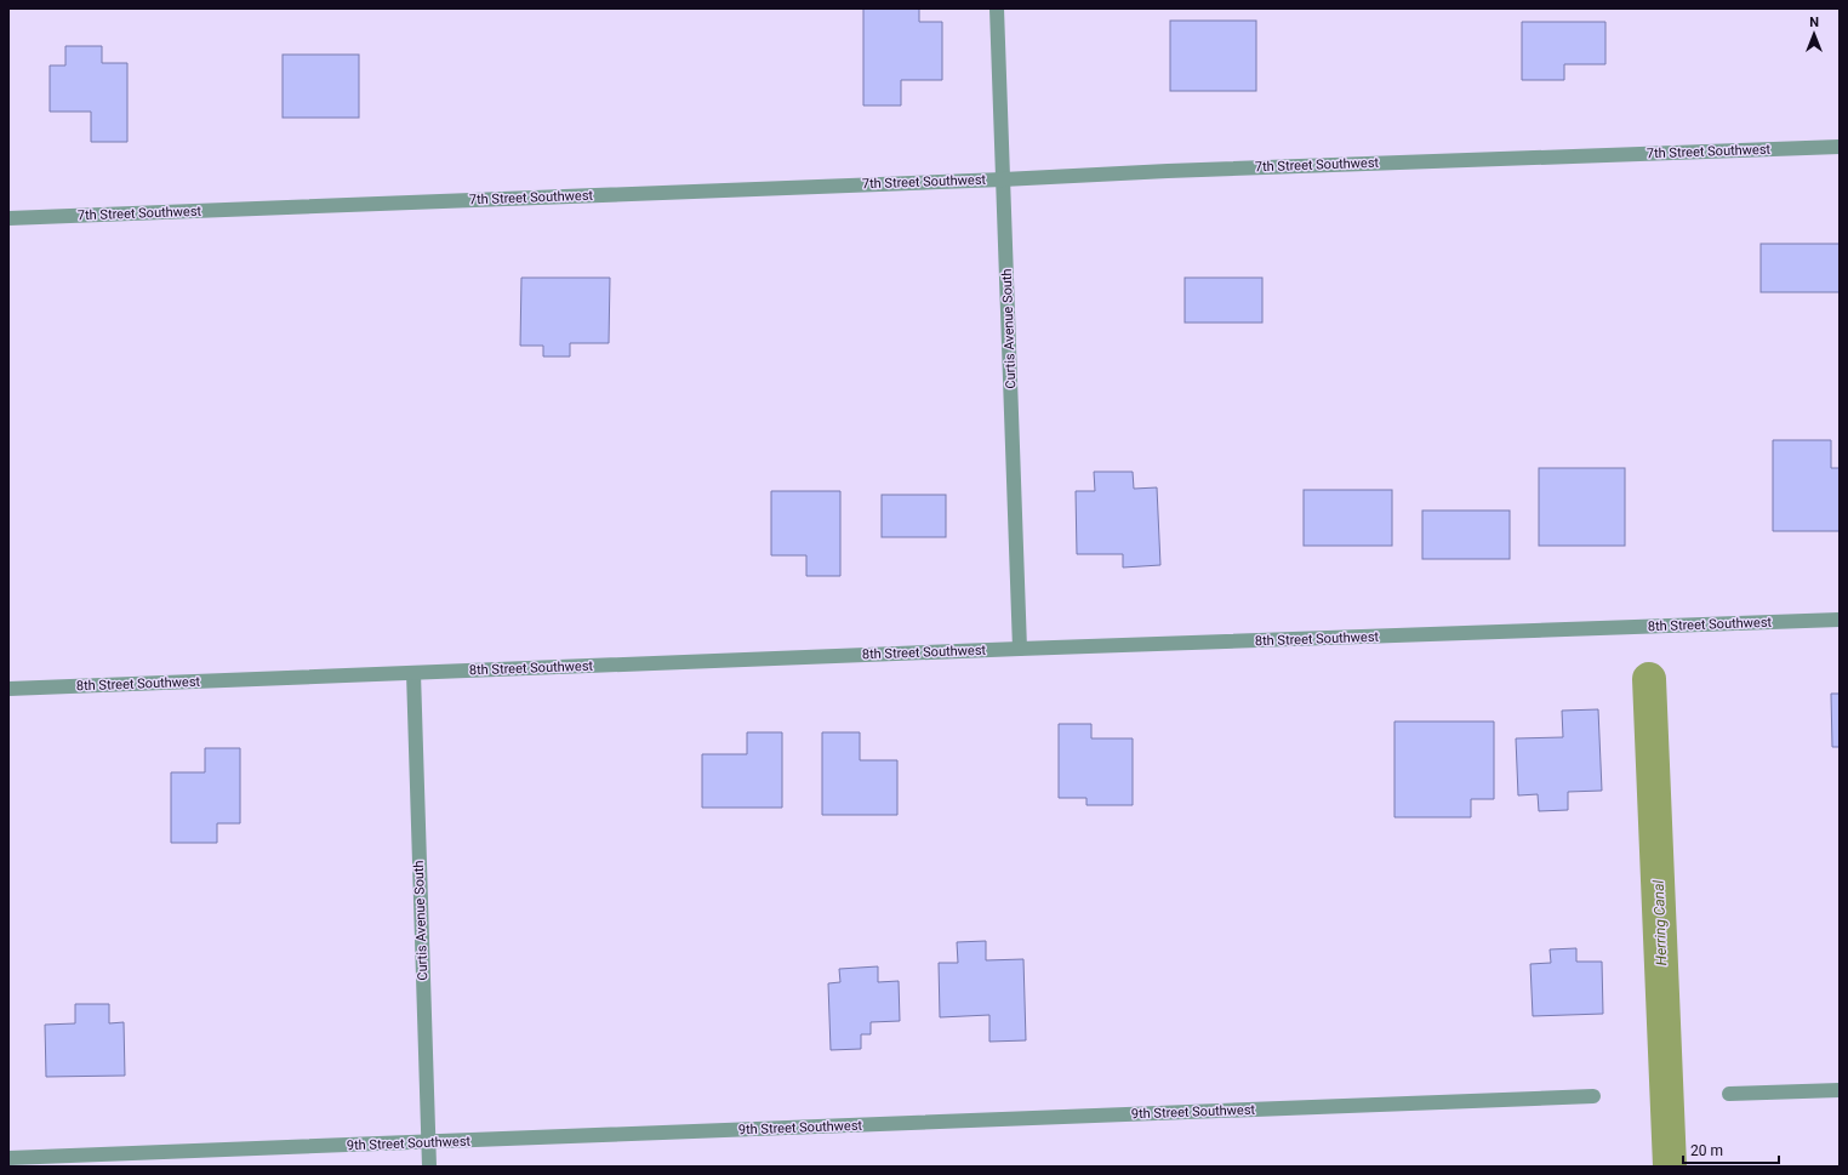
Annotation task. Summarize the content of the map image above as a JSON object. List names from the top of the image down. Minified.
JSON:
{"streets":{"street":["7th Street Southwest","Curtis Avenue South","8th Street Southwest","9th Street Southwest"]},"crossings":[["7th Street Southwest","Curtis Avenue South"],["Curtis Avenue South","8th Street Southwest"],["Curtis Avenue South","9th Street Southwest"]],"water":["Herring Canal"],"scale_bar":"20 m","north":"top"}
